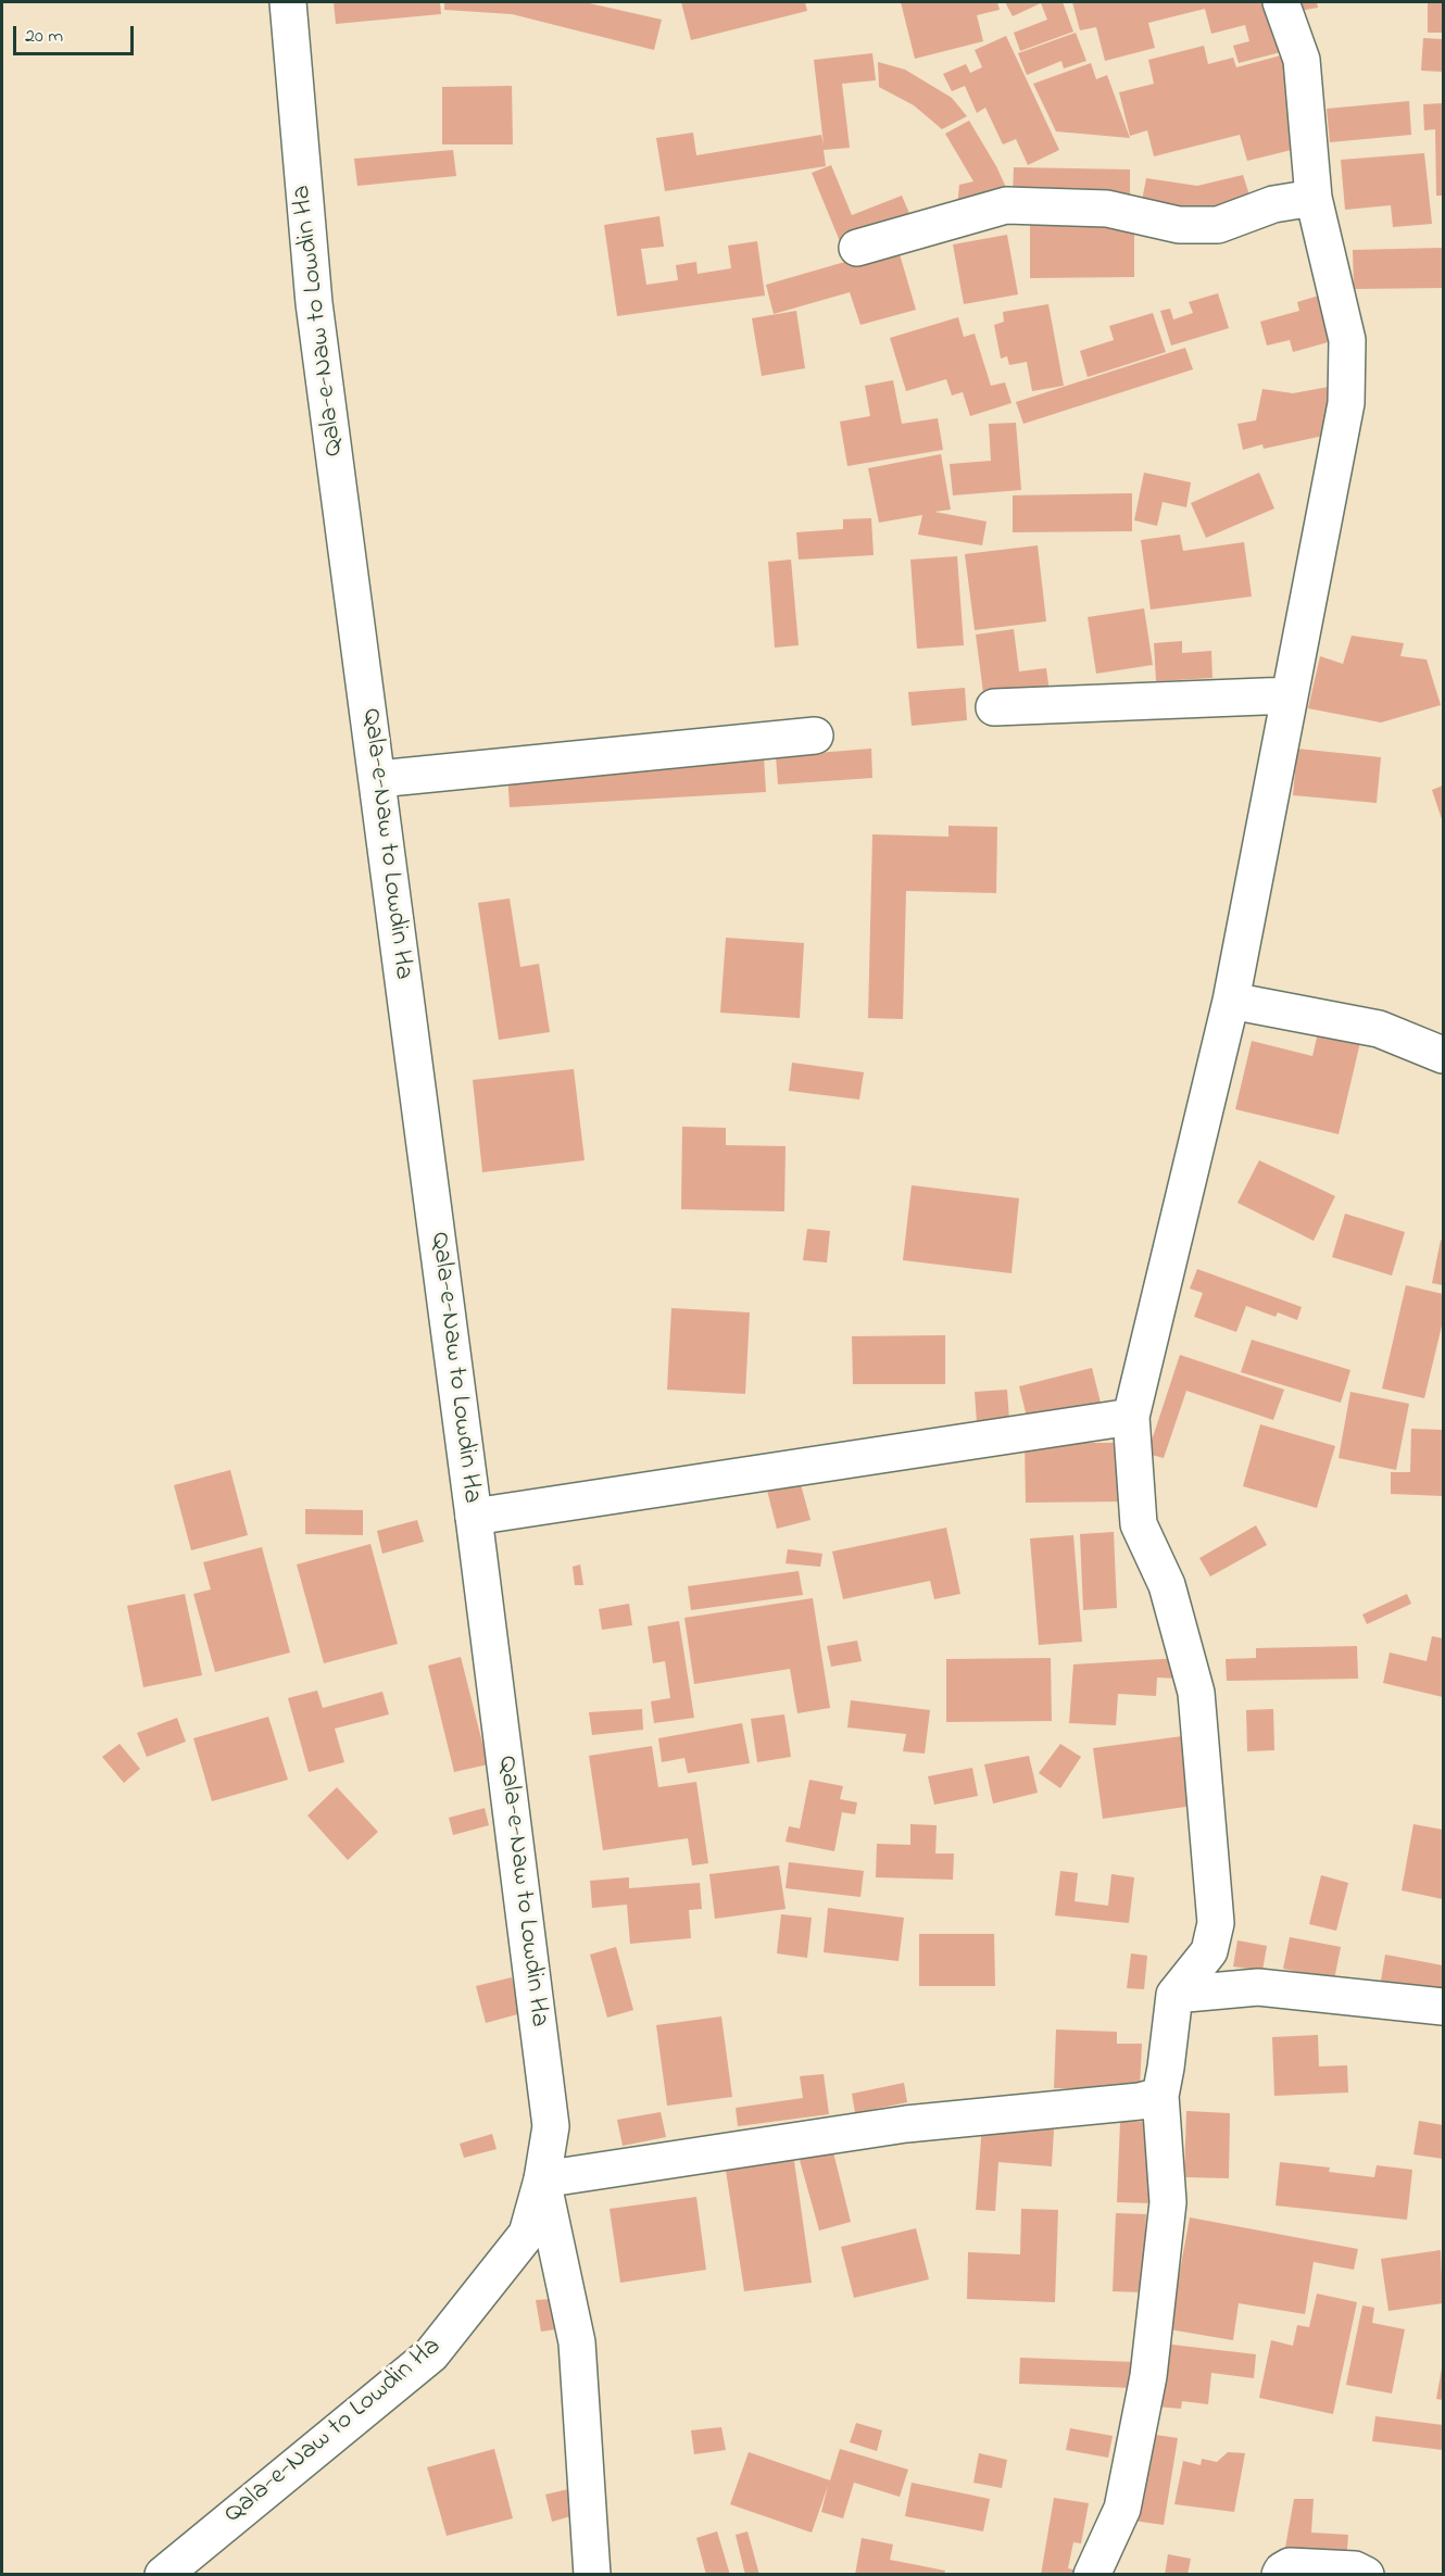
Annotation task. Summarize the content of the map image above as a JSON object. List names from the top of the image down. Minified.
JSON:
{"streets":{"street":["Qala-e-Naw to Lowdin Ha"]},"scale_bar":"20 m"}
